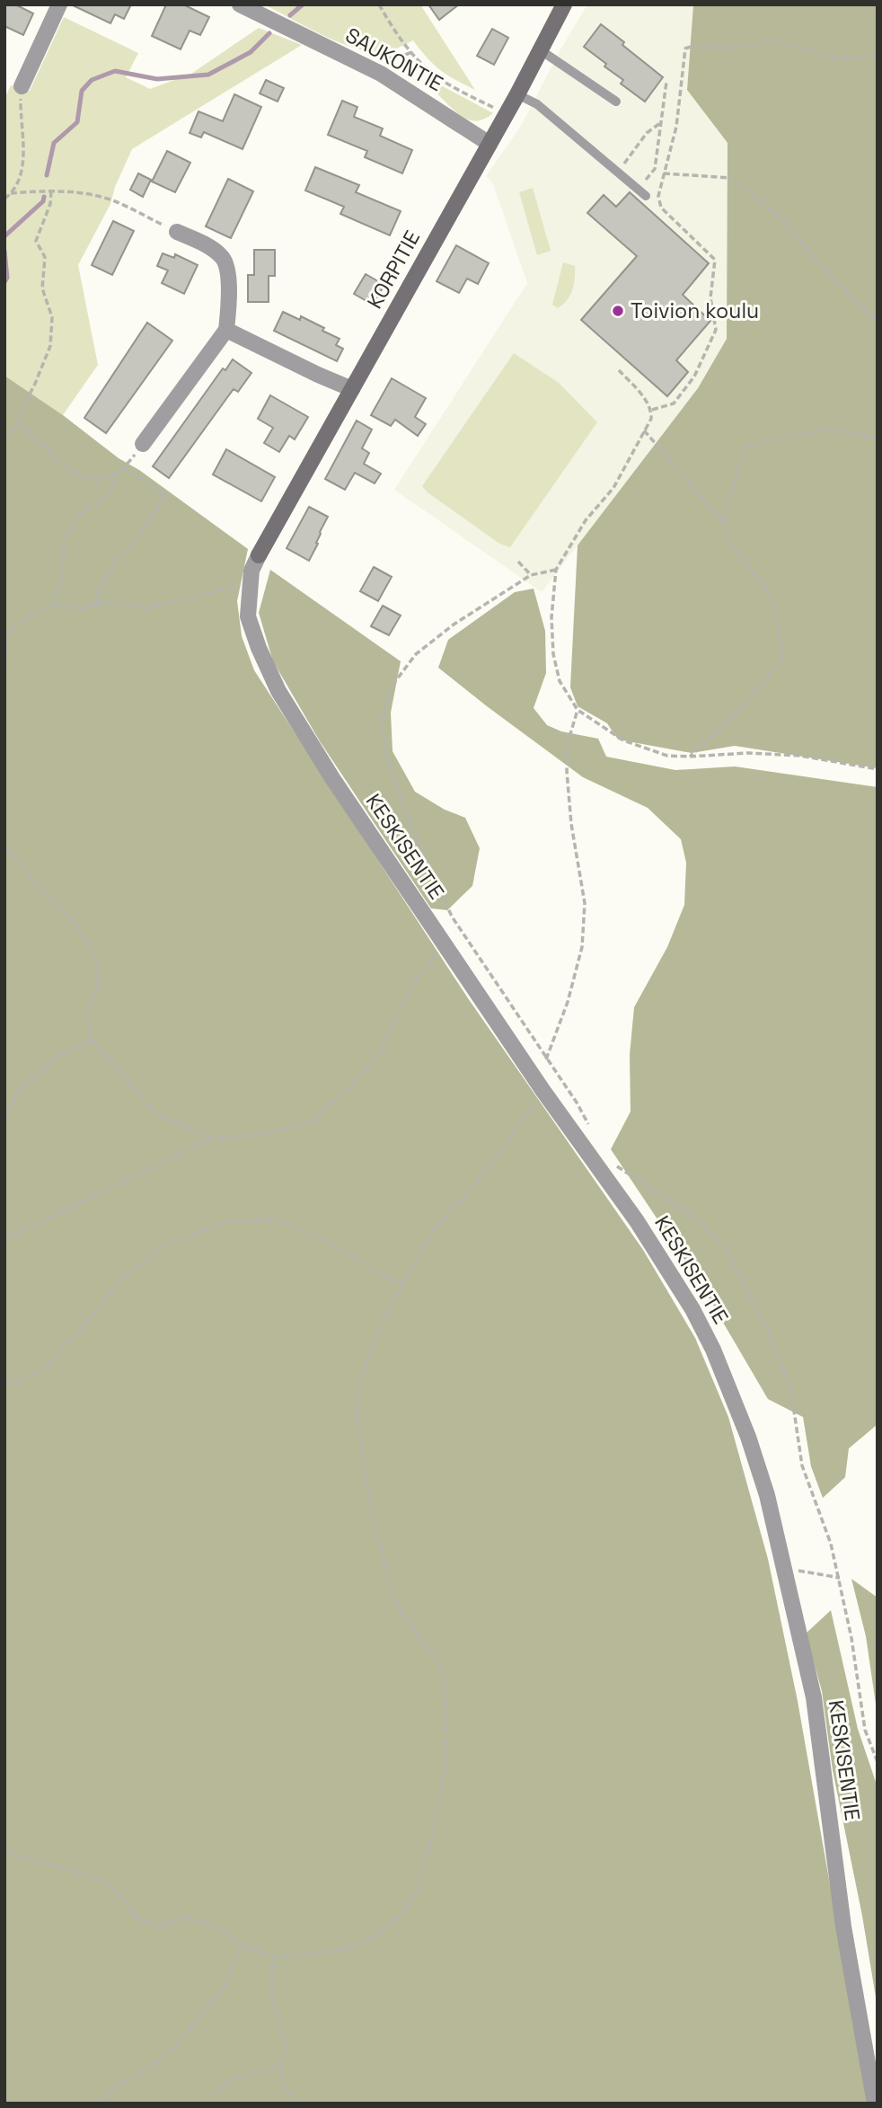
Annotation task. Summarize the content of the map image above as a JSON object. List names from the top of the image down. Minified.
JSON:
{"streets":{"street":["SAUKONTIE","KORPITIE","KESKISENTIE"]},"crossings":[["SAUKONTIE","KORPITIE"],["KORPITIE","KESKISENTIE"]],"places":["Toivion koulu"]}
